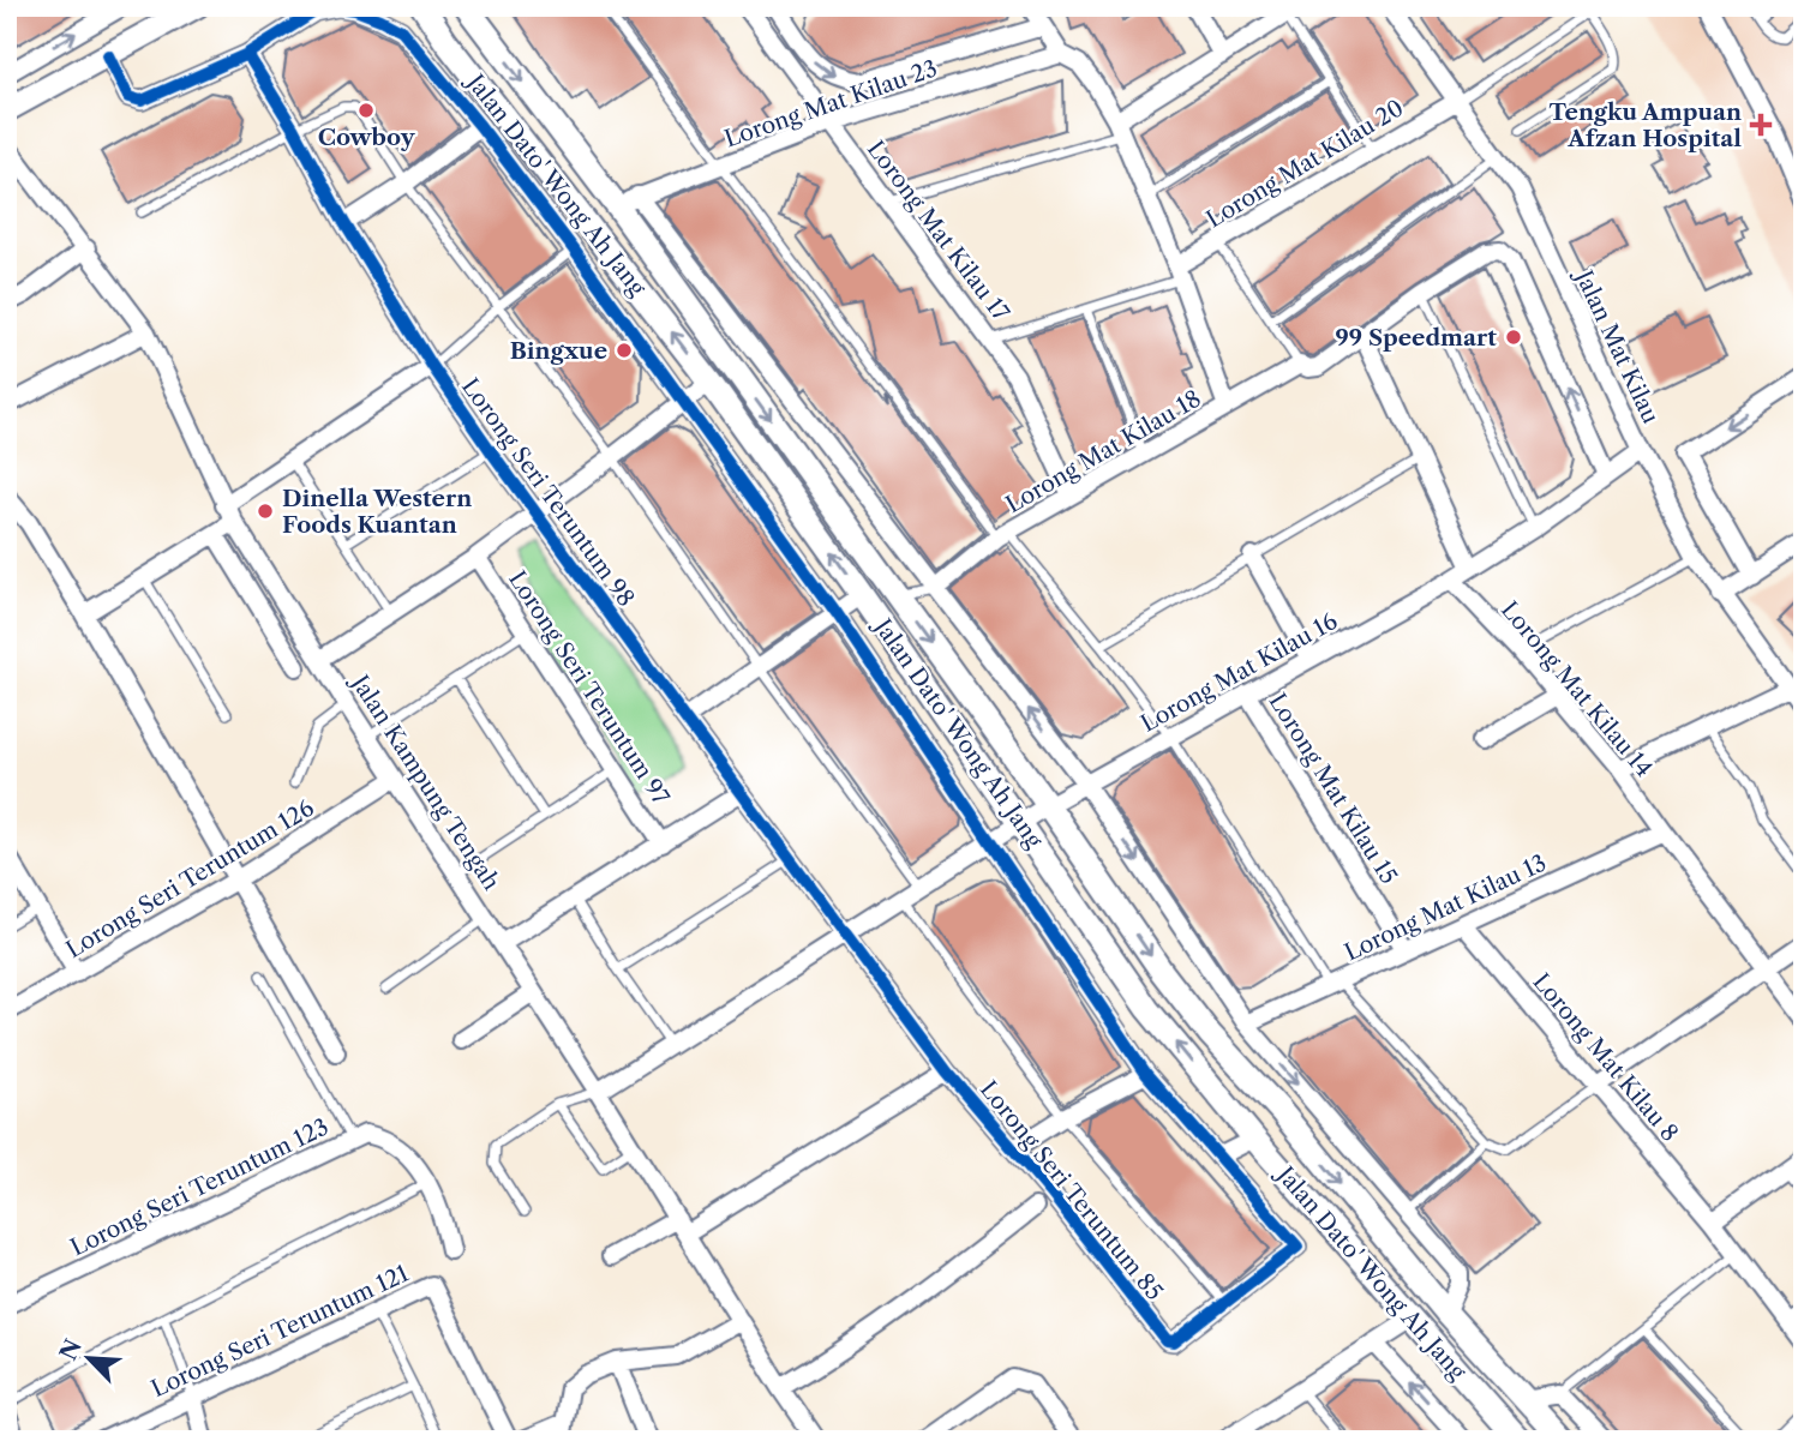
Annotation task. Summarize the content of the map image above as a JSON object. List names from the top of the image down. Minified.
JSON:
{"streets":{"main road":["Jalan Dato' Wong Ah Jang"],"street":["Lorong Mat Kilau 23","Lorong Mat Kilau 20","Lorong Mat Kilau 17","Jalan Mat Kilau","Lorong Mat Kilau 18","Lorong Seri Teruntum 98","Lorong Mat Kilau 16","Lorong Seri Teruntum 97","Lorong Mat Kilau 14","Jalan Kampung Tengah","Lorong Mat Kilau 15","Lorong Seri Teruntum 126","Lorong Mat Kilau 13","Lorong Mat Kilau 8","Lorong Seri Teruntum 123","Lorong Seri Teruntum 85","Lorong Seri Teruntum 121"]},"crossings":[["Lorong Mat Kilau 23","Jalan Dato' Wong Ah Jang"],["Lorong Mat Kilau 23","Lorong Mat Kilau 17"],["Lorong Mat Kilau 20","Jalan Mat Kilau"],["Jalan Dato' Wong Ah Jang","Lorong Mat Kilau 16"],["Lorong Mat Kilau 17","Lorong Mat Kilau 18"],["Jalan Mat Kilau","Lorong Mat Kilau 16"],["Lorong Seri Teruntum 98","Lorong Mat Kilau 16"],["Lorong Seri Teruntum 98","Lorong Seri Teruntum 85"],["Lorong Mat Kilau 16","Lorong Mat Kilau 14"],["Lorong Mat Kilau 16","Jalan Kampung Tengah"],["Lorong Mat Kilau 16","Lorong Mat Kilau 15"],["Lorong Mat Kilau 16","Lorong Seri Teruntum 85"],["Lorong Mat Kilau 14","Lorong Mat Kilau 13"],["Jalan Kampung Tengah","Lorong Seri Teruntum 126"],["Lorong Mat Kilau 15","Lorong Mat Kilau 13"],["Lorong Mat Kilau 13","Lorong Mat Kilau 8"]],"places":{"other":["Cowboy","99 Speedmart","Bingxue","Dinella Western Foods Kuantan"],"health":["Tengku Ampuan Afzan Hospital"]},"north":"top left"}
